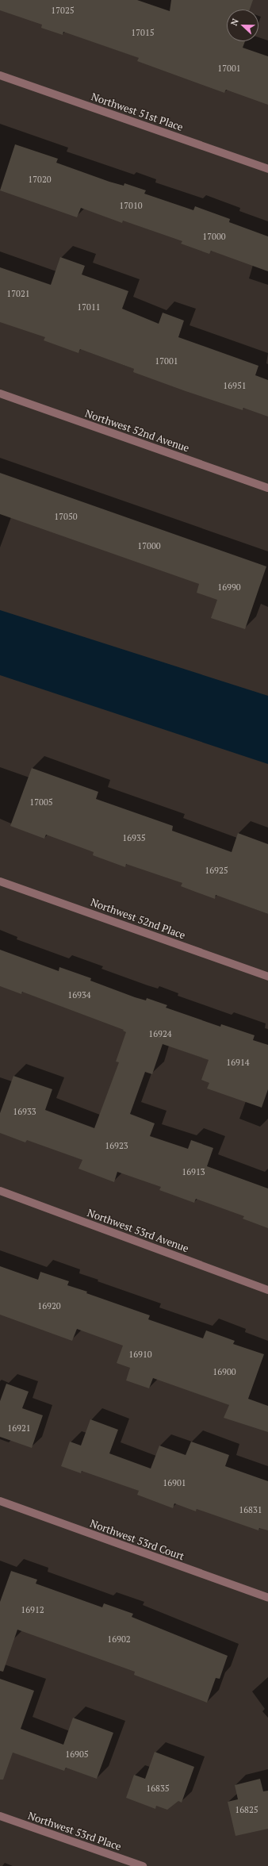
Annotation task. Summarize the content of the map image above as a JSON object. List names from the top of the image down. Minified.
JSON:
{"streets":{"street":["Northwest 51st Place","Northwest 52nd Avenue","Northwest 52nd Place","Northwest 53rd Avenue","Northwest 53rd Court","Northwest 53rd Place"]},"house_numbers":["17025","17015","17001","17020","17010","17000","17021","17011","17001","16951","17050","17000","16990","17005","16935","16925","16934","16924","16914","16933","16923","16913","16920","16910","16900","16921","16901","16831","16912","16902","16905","16835","16825"],"north":"left"}
